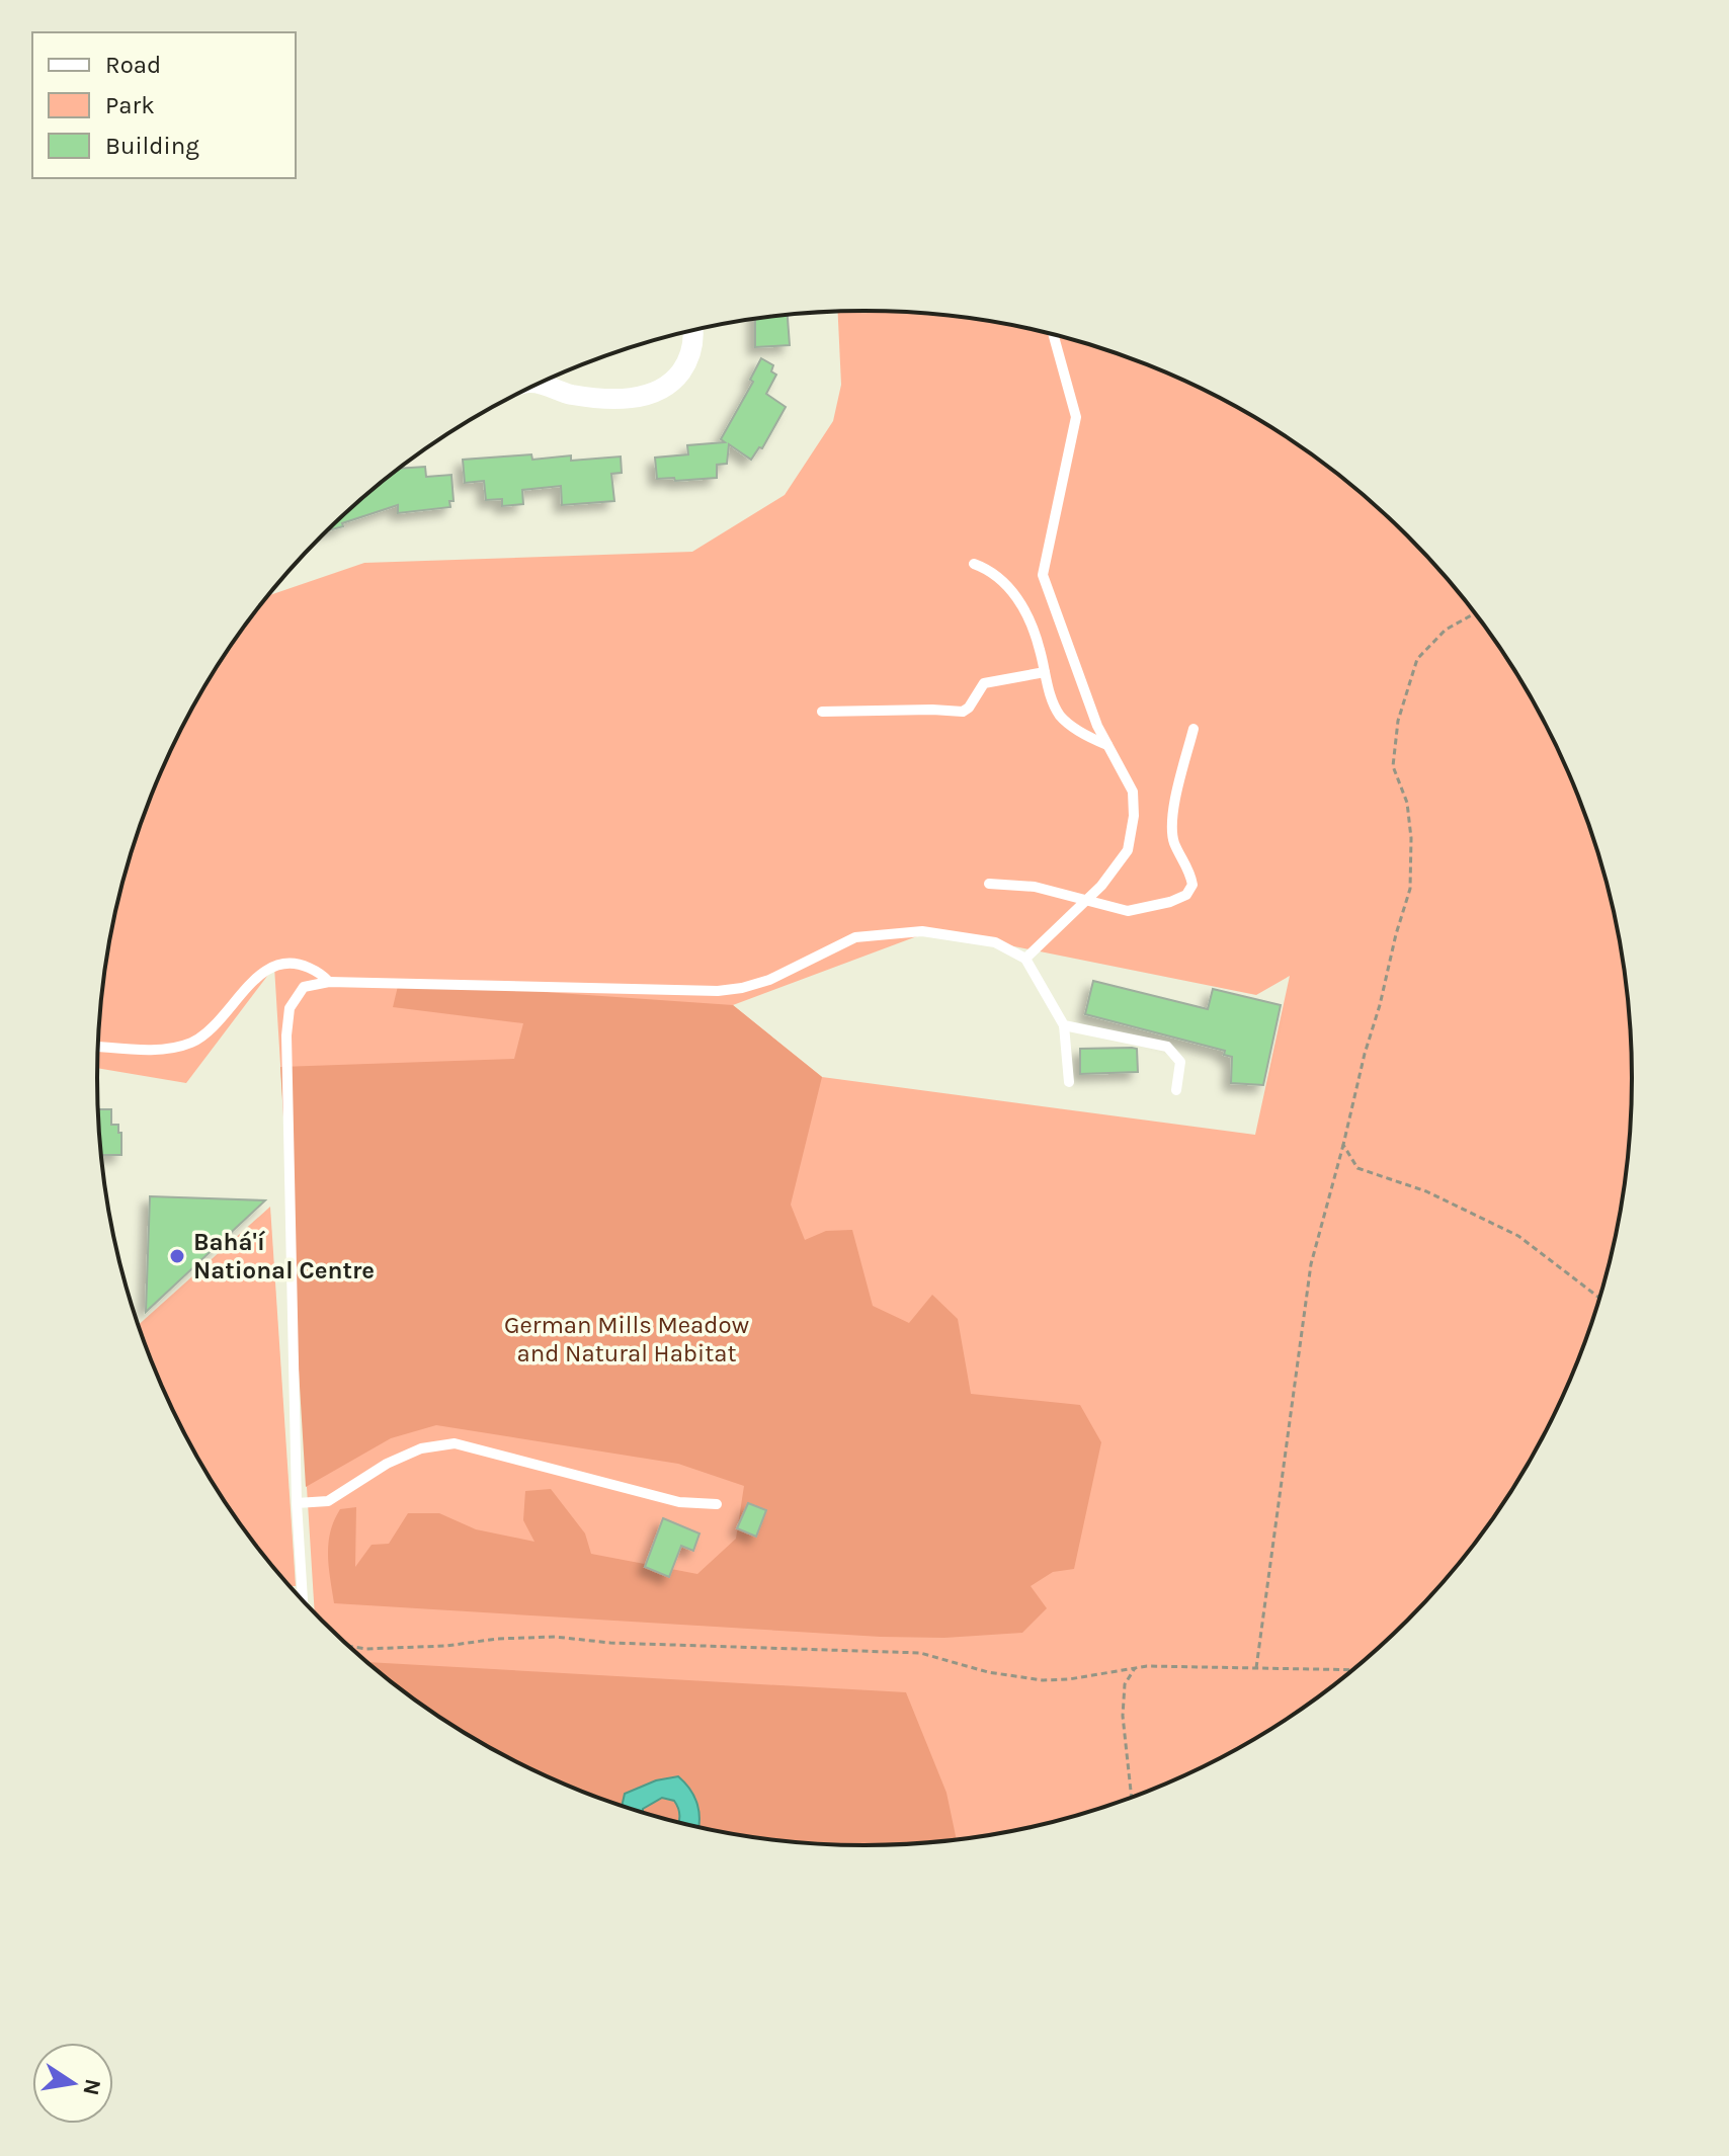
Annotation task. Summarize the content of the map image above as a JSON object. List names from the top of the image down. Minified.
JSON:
{"parks":["German Mills Meadow and Natural Habitat"],"places":["Bahá'í National Centre"],"legend":["Road","Park","Building"],"north":"right"}
